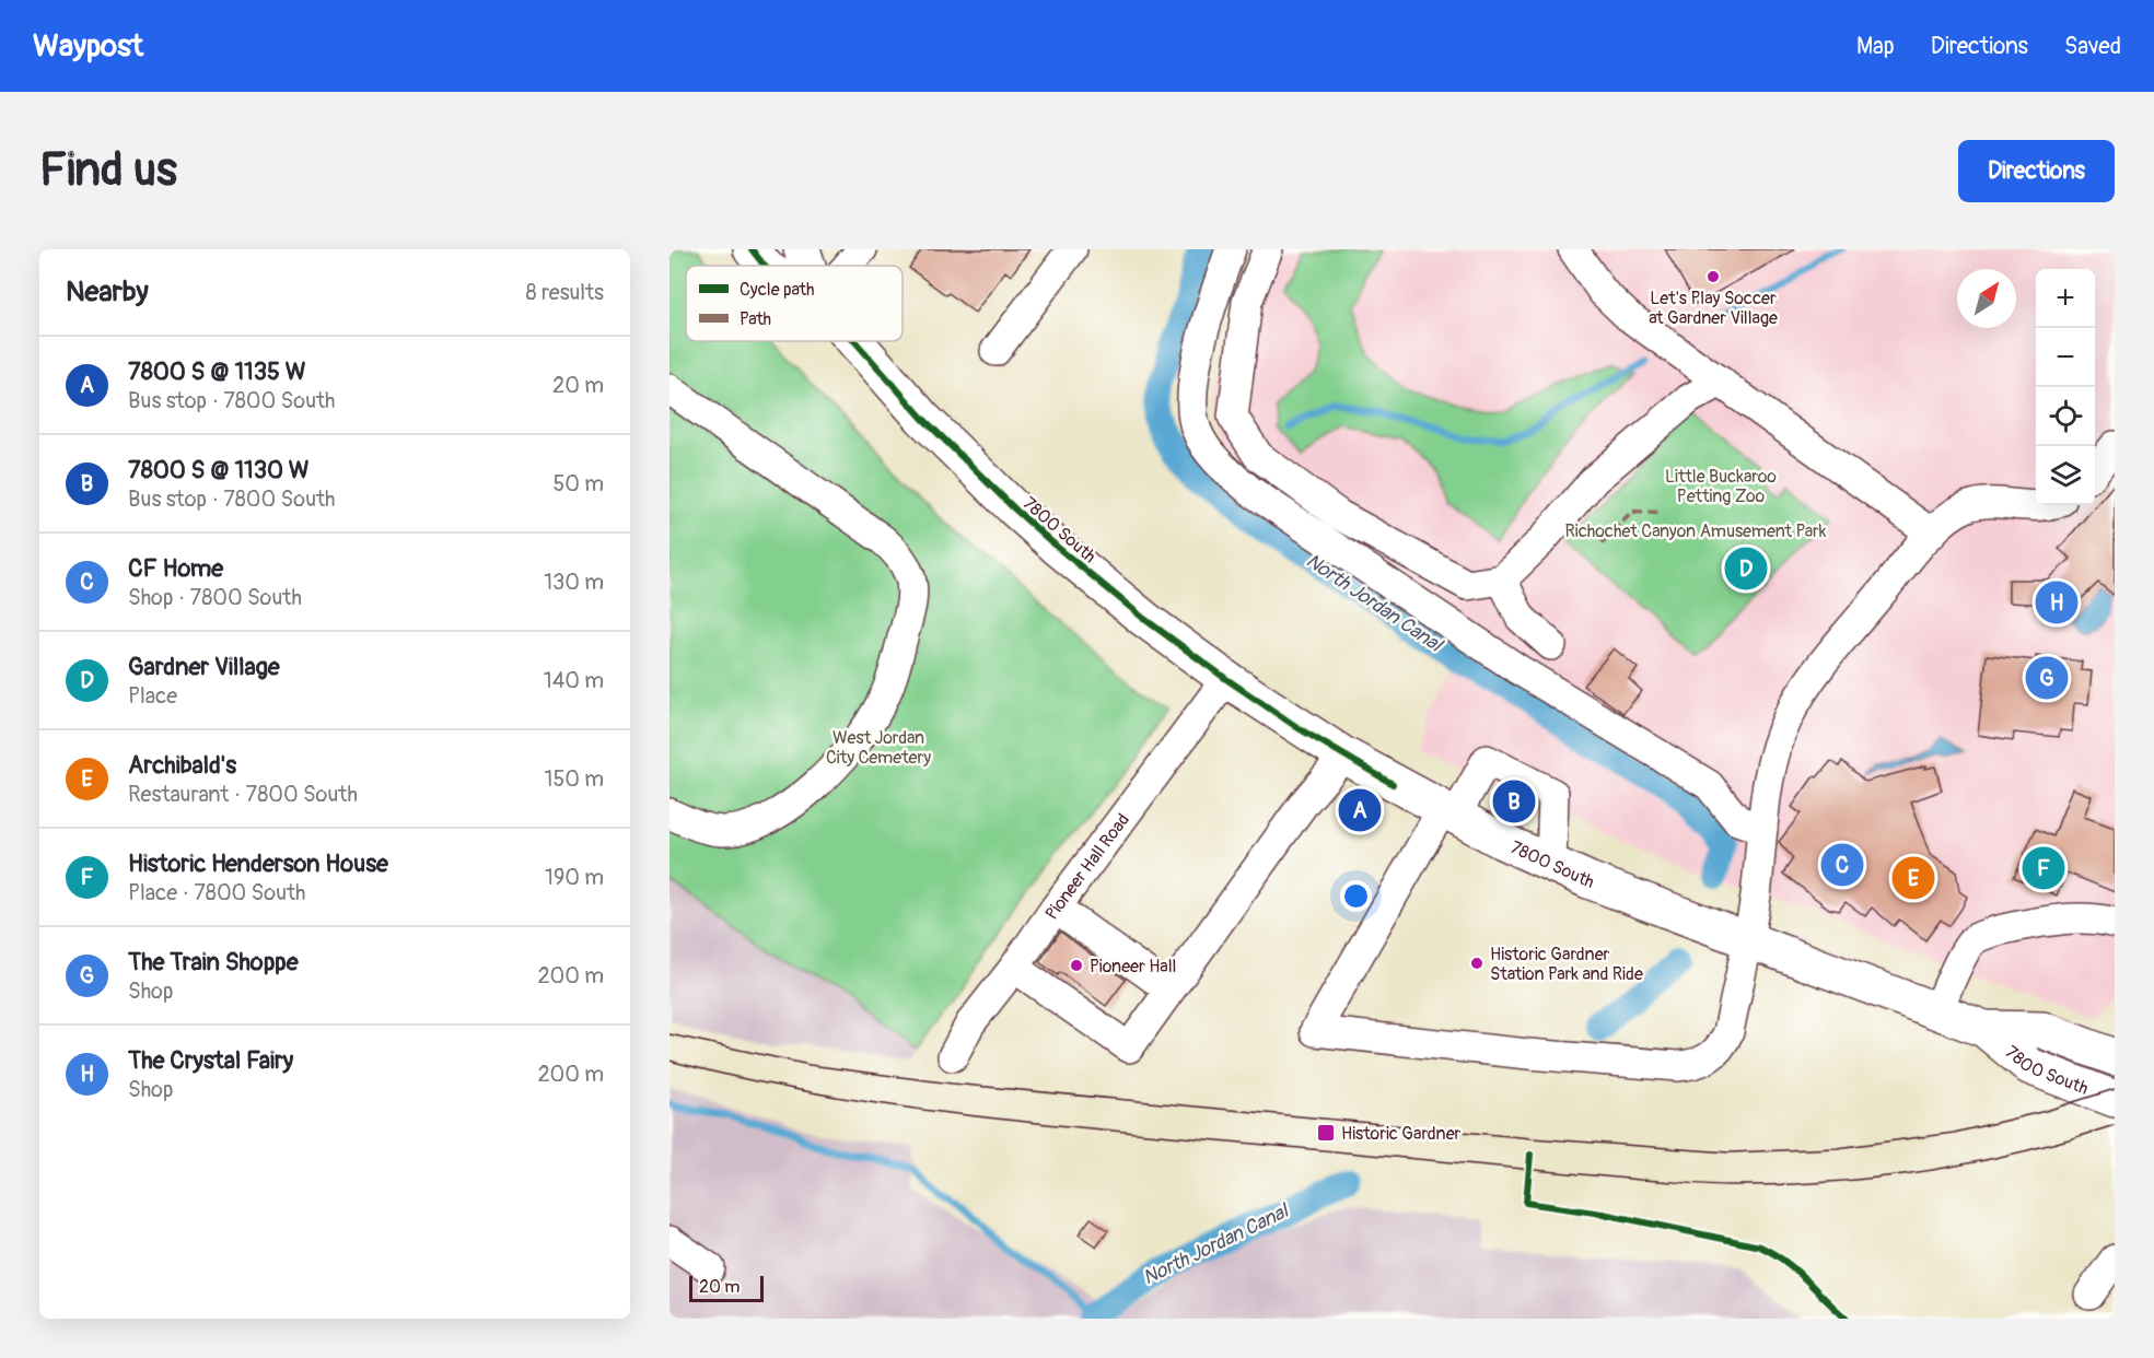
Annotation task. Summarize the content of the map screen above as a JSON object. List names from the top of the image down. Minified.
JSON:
{"streets":{"main road":["7800 South"],"street":["Pioneer Hall Road"]},"crossings":[["7800 South","Pioneer Hall Road"]],"water":["North Jordan Canal"],"parks":["Little Buckaroo Petting Zoo","Richochet Canyon Amusement Park","West Jordan City Cemetery"],"places":{"other":["Let's Play Soccer at Gardner Village","Historic Gardner Station Park and Ride","Pioneer Hall"],"transit":["Historic Gardner"]},"legend":["Cycle path","Path"],"scale_bar":"20 m","north":"top right","page":{"header":"Waypost","nav":["Map","Directions","Saved"],"buttons":"Directions","title":"Find us","heading":["Nearby","8 results"],"map_buttons":["+","−"],"list":[{"mark":"A","name":"7800 S @ 1135 W","note":"Bus stop · 7800 South","value":"20 m"},{"mark":"B","name":"7800 S @ 1130 W","note":"Bus stop · 7800 South","value":"50 m"},{"mark":"C","name":"CF Home","note":"Shop · 7800 South","value":"130 m"},{"mark":"D","name":"Gardner Village","note":"Place","value":"140 m"},{"mark":"E","name":"Archibald's","note":"Restaurant · 7800 South","value":"150 m"},{"mark":"F","name":"Historic Henderson House","note":"Place · 7800 South","value":"190 m"},{"mark":"G","name":"The Train Shoppe","note":"Shop","value":"200 m"},{"mark":"H","name":"The Crystal Fairy","note":"Shop","value":"200 m"}],"pins":["D","H","G","B","A","C","F","E"],"scale":"20 m"}}
